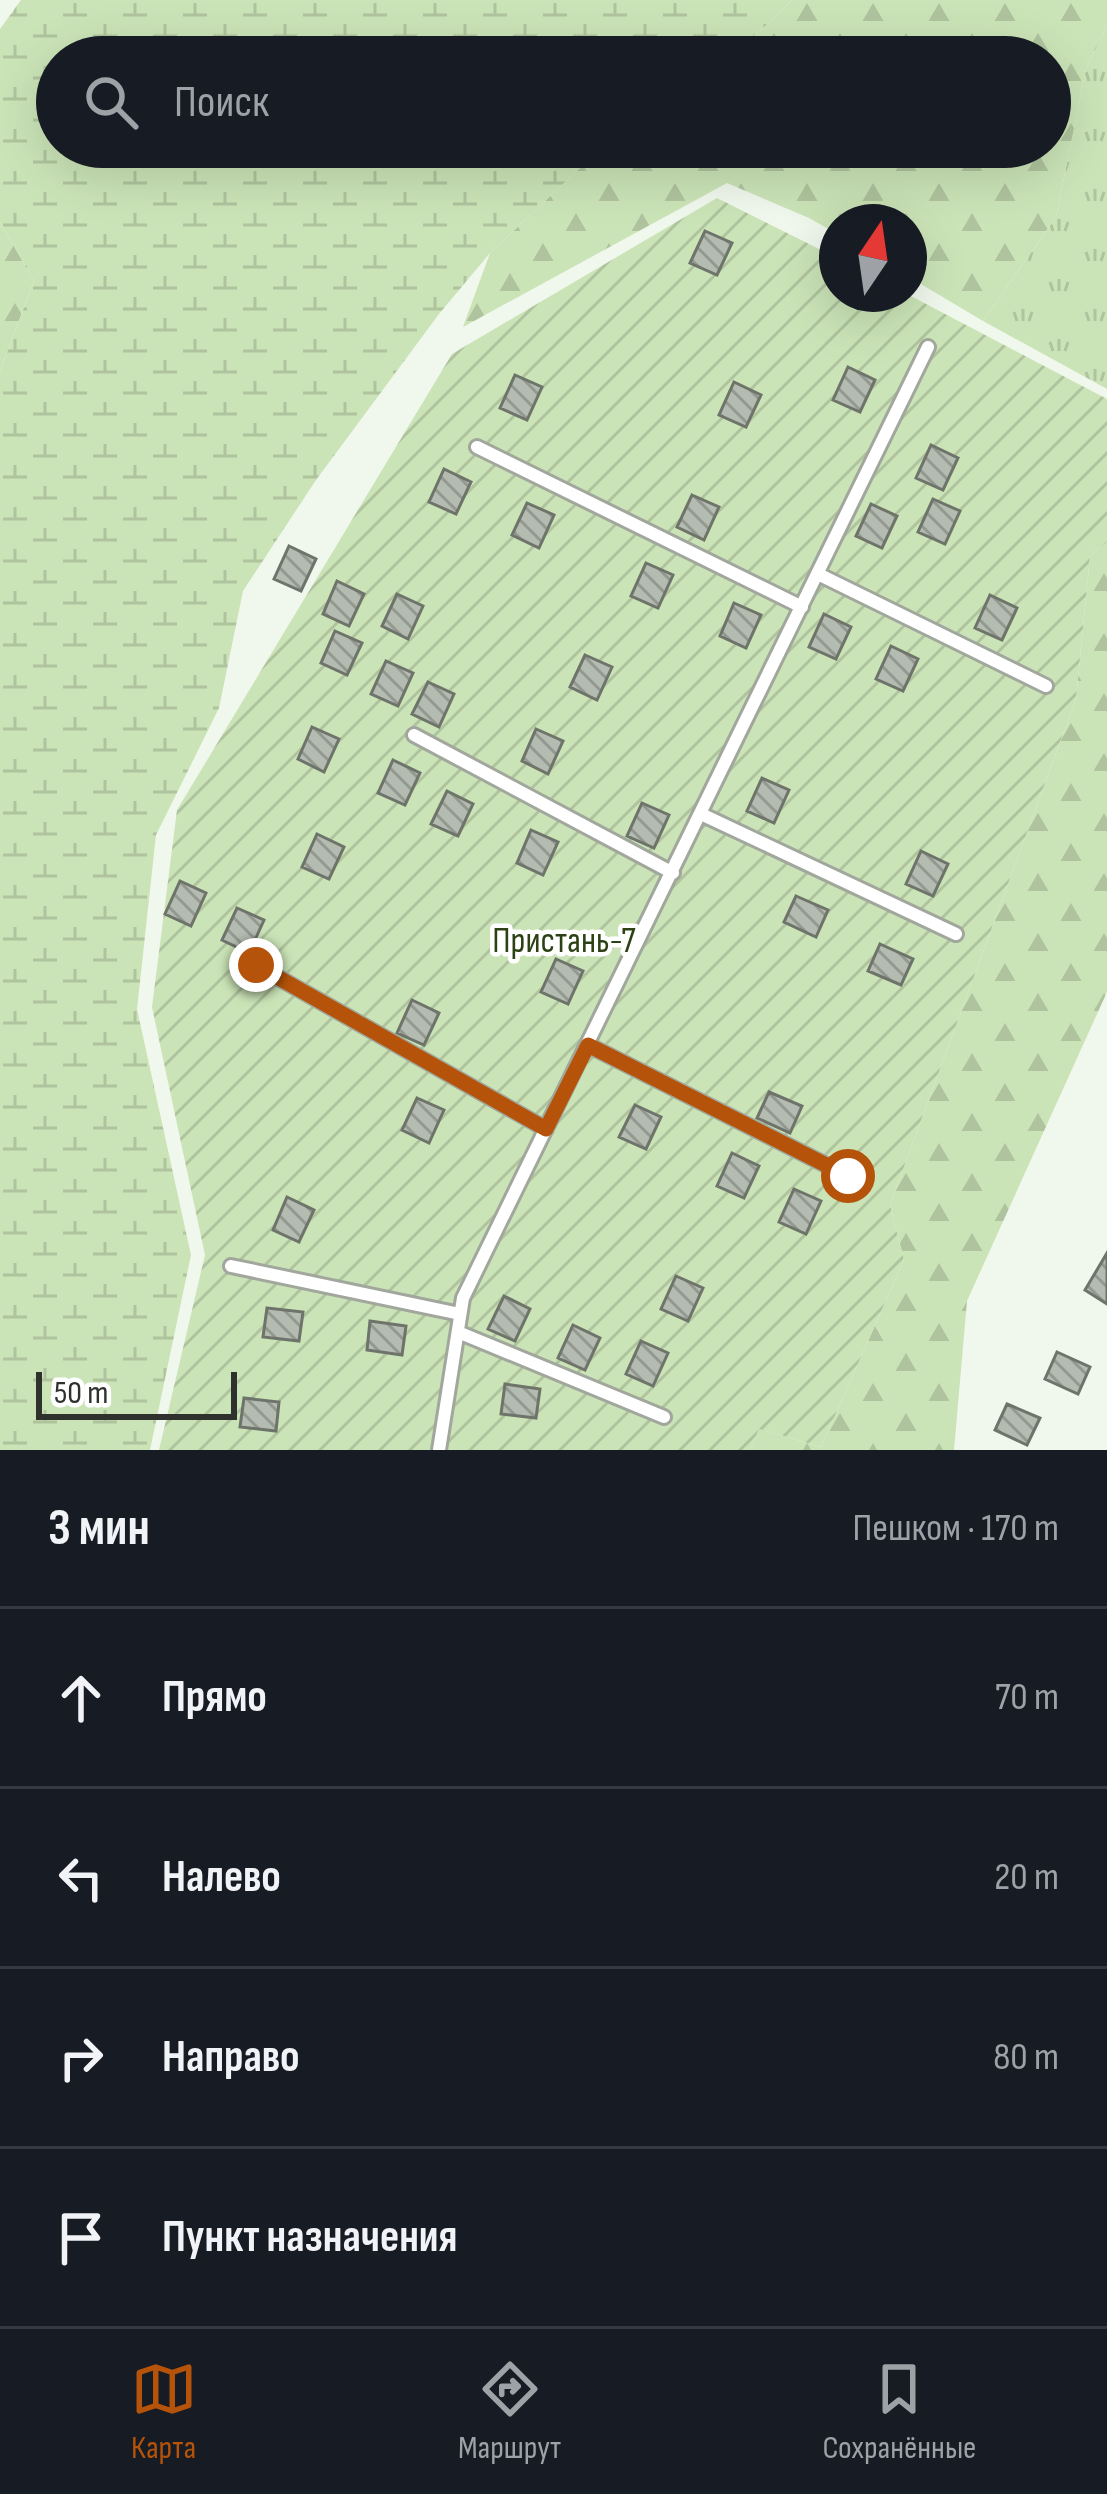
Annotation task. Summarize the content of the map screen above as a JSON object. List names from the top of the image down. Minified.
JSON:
{"parks":["Пристань-7"],"scale_bar":"50 m","north":"top","page":{"search":"Поиск","scale":"50 m","heading":["3 мин","Пешком · 170 m"],"list":[["Прямо","70 m"],["Налево","20 m"],["Направо","80 m"],"Пункт назначения"],"nav":["Карта","Маршрут","Сохранённые"]}}
